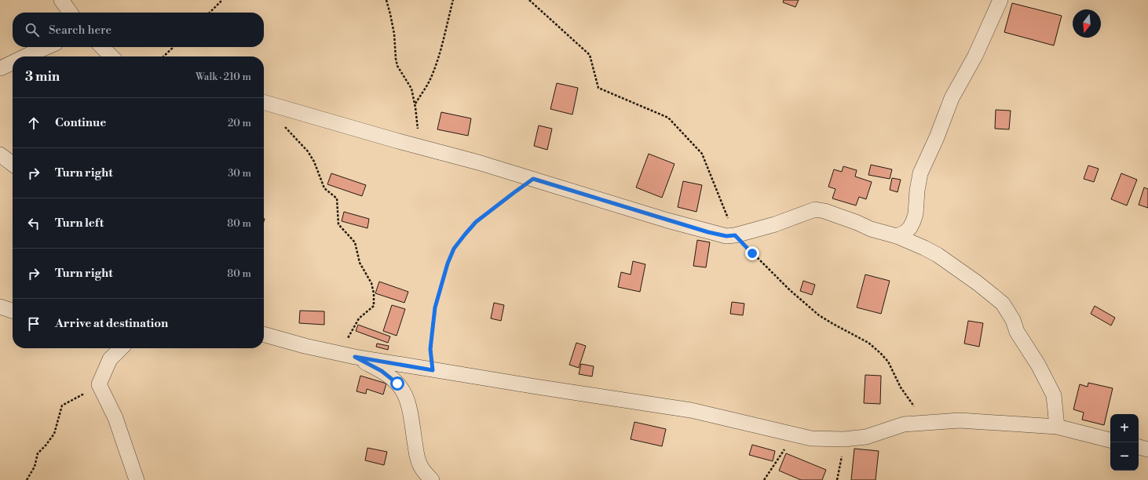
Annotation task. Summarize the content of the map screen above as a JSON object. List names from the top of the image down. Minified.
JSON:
{"north":"bottom","page":{"search":"Search here","heading":["3 min","Walk · 210 m"],"list":[["Continue","20 m"],["Turn right","30 m"],["Turn left","80 m"],["Turn right","80 m"],"Arrive at destination"],"map_buttons":["+","−"]}}
